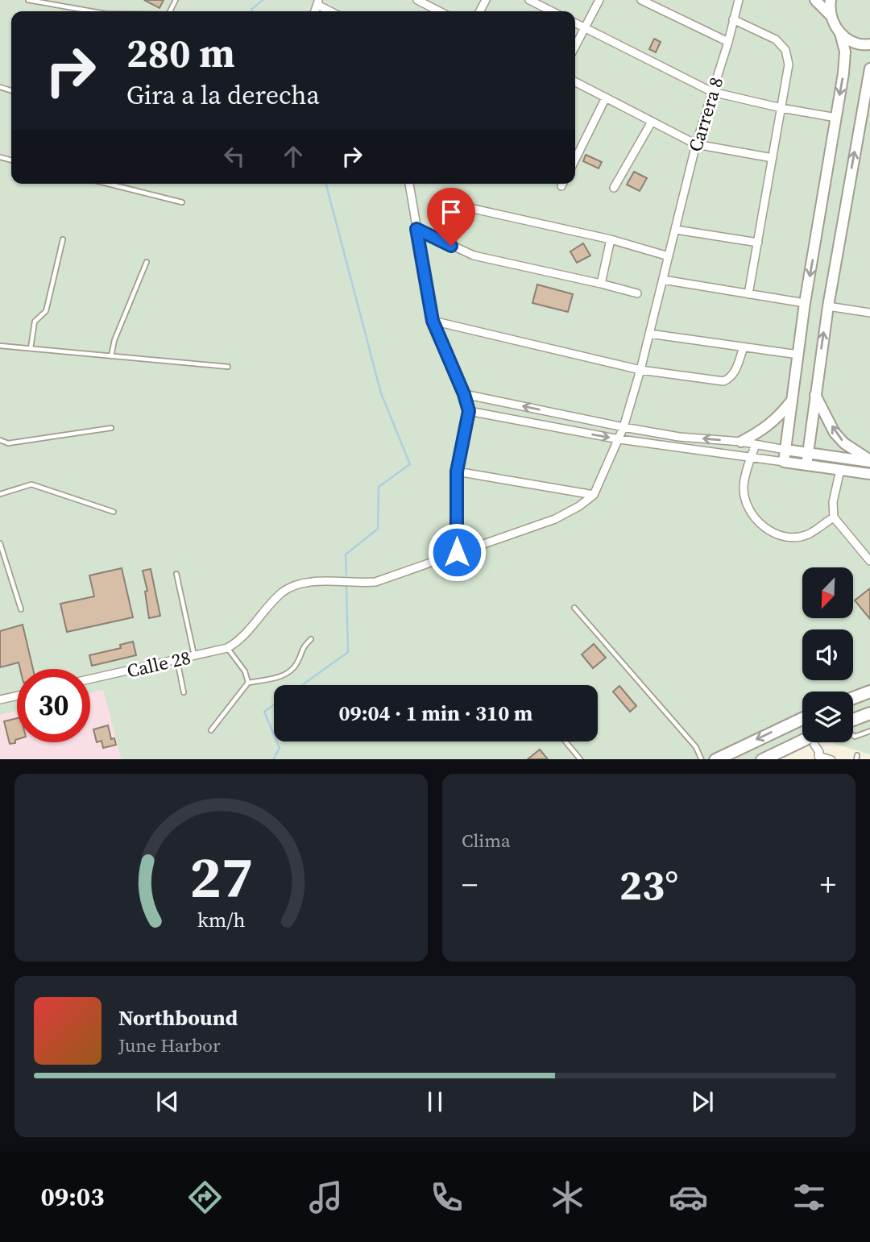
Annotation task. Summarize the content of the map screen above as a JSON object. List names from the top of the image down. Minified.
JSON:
{"streets":{"street":["Carrera 8","Calle 28"]},"north":"bottom left","page":{"turn":["280 m","Gira a la derecha"],"limit":"30","trip":"09:04 · 1 min · 310 m","tile":"Clima","heat":["−","23°","+"],"song":["Northbound","June Harbor"],"tabs":"09:03","gauge":["27","km/h"]}}
